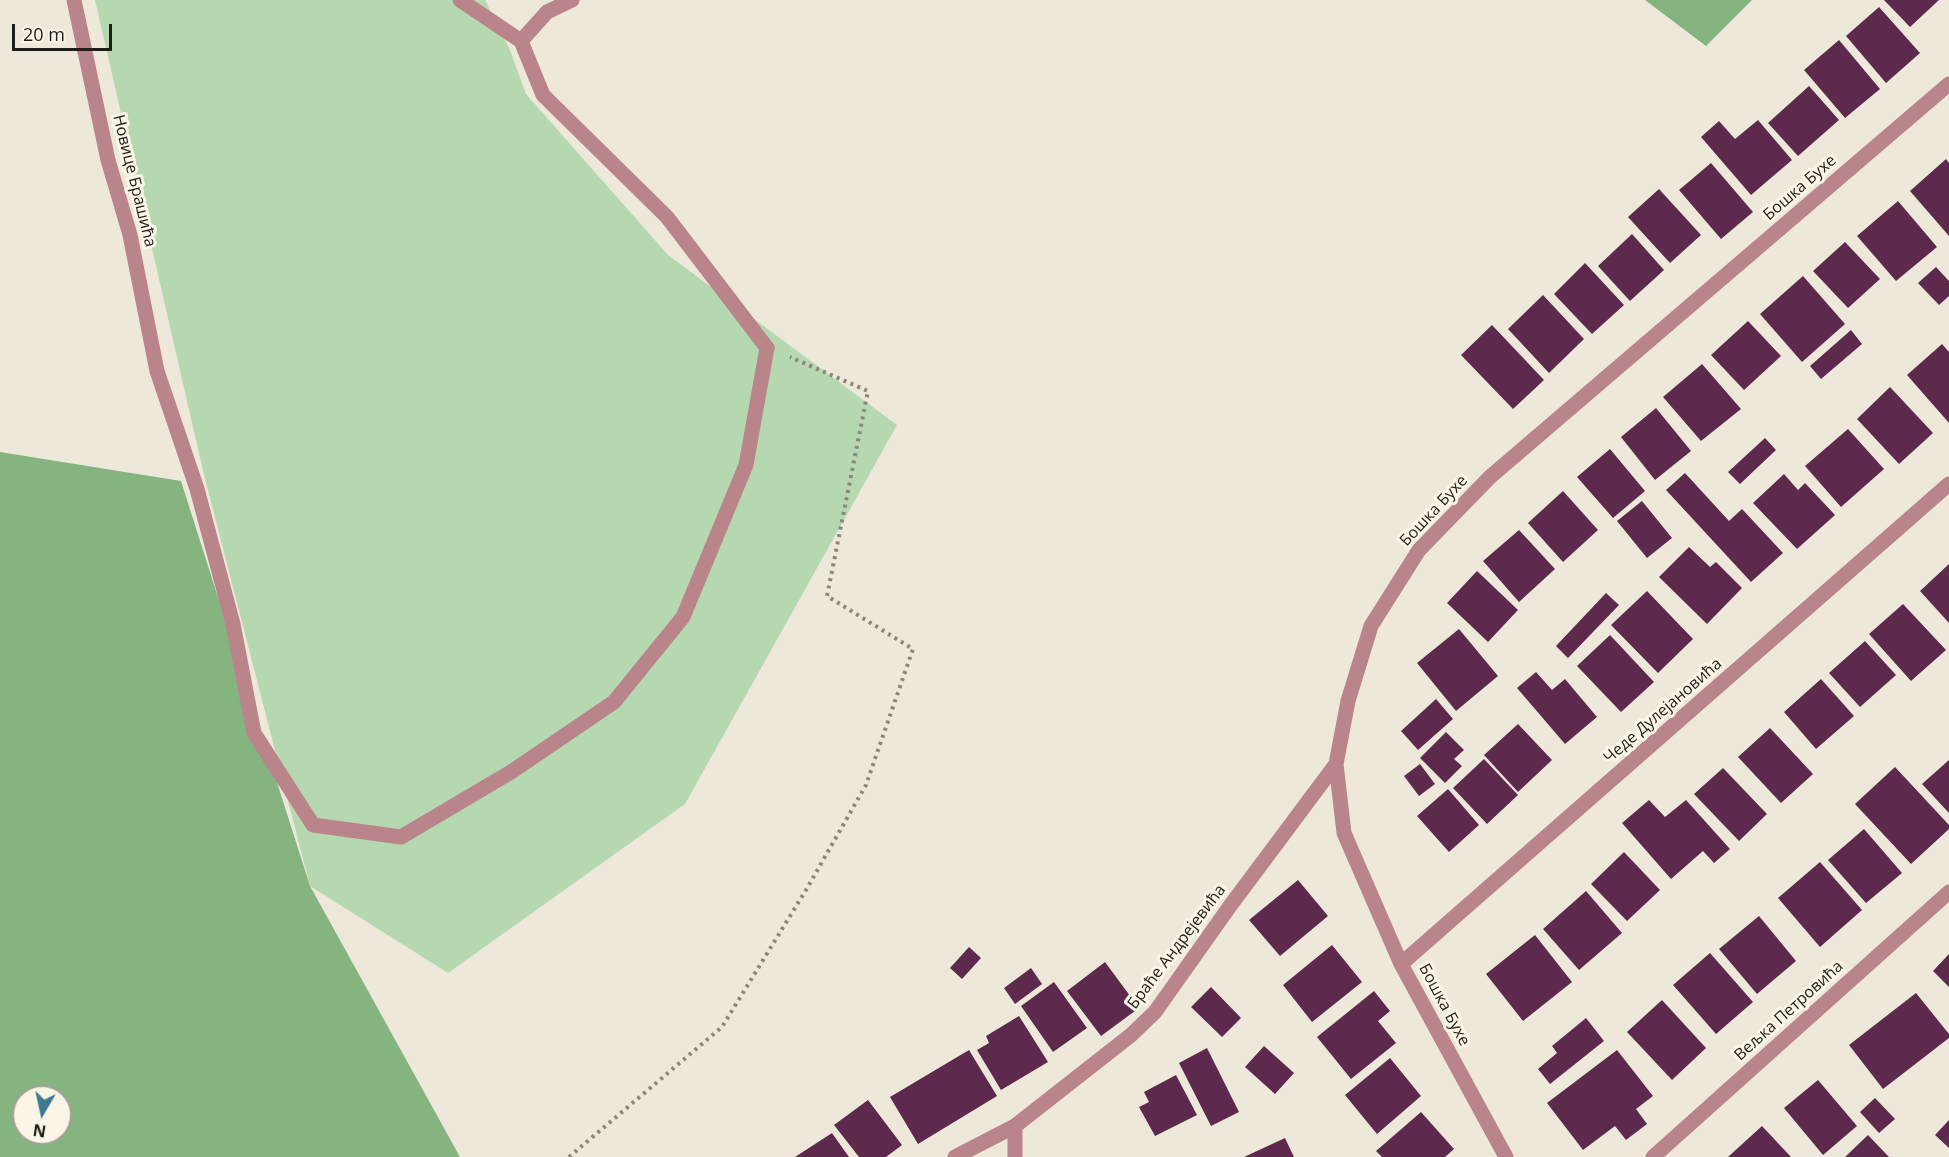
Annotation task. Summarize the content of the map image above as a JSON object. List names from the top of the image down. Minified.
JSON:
{"streets":{"street":["Новице Брашића","Бошка Бухе","Чеде Дулејановића","Браће Андрејевића","Вељка Петровића"]},"crossings":[["Бошка Бухе","Чеде Дулејановића"],["Бошка Бухе","Браће Андрејевића"]],"scale_bar":"20 m","north":"bottom"}
